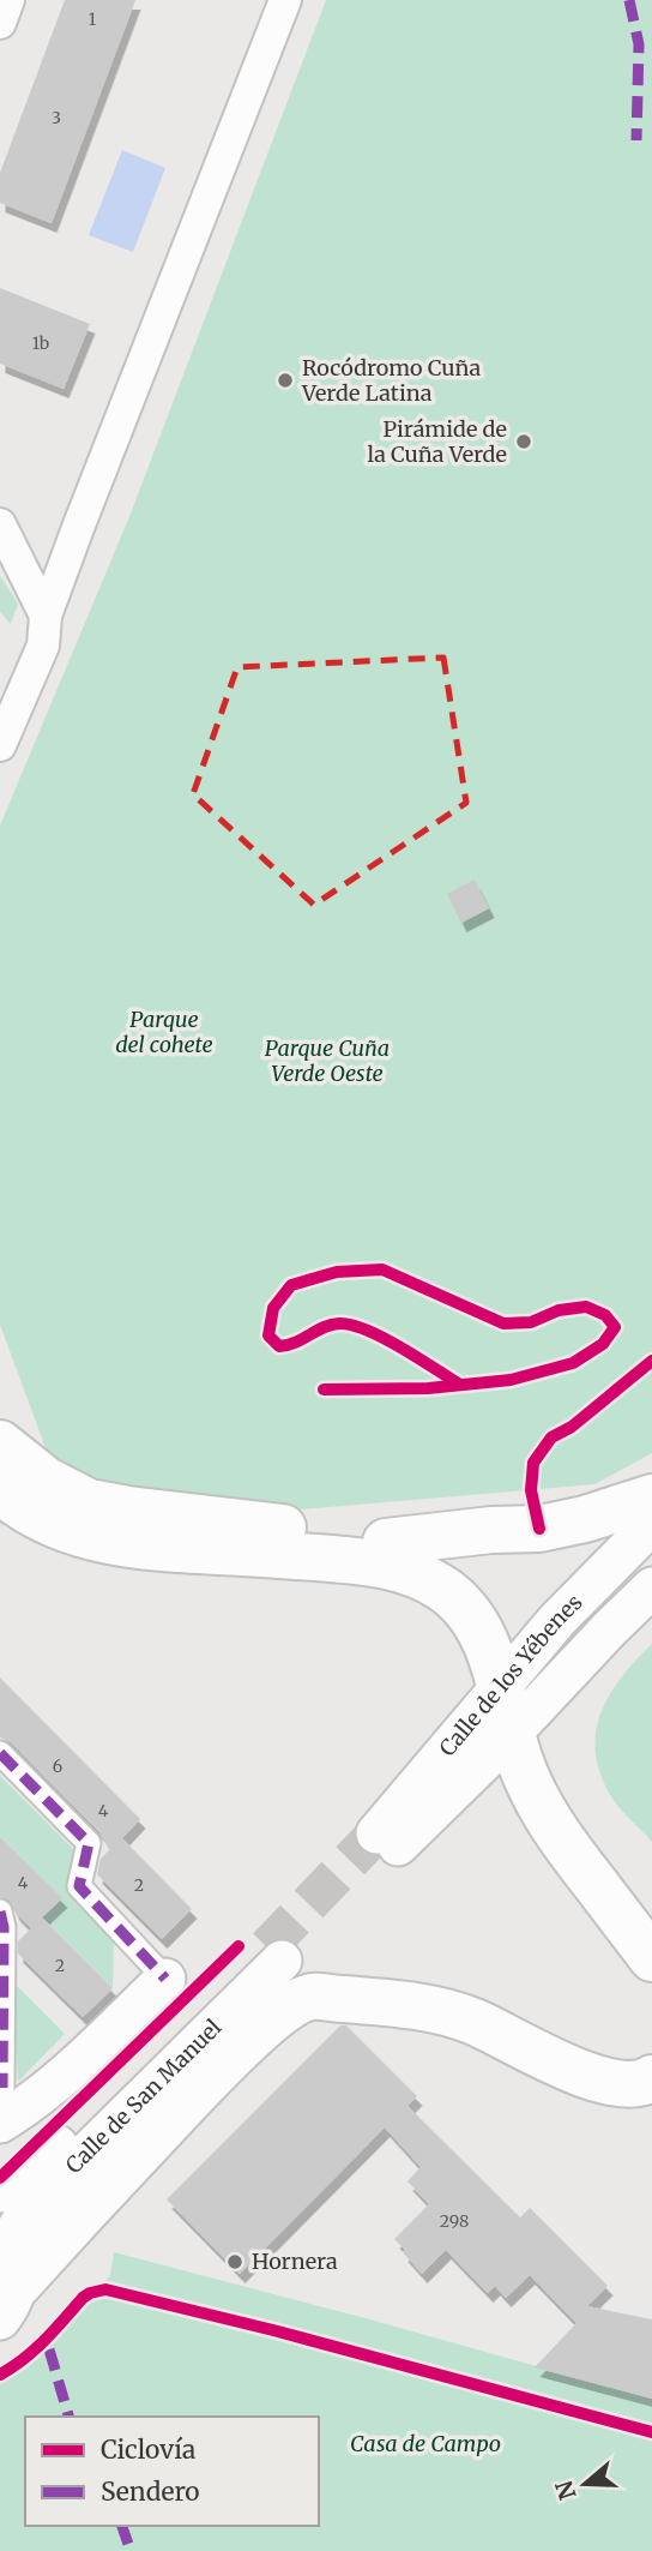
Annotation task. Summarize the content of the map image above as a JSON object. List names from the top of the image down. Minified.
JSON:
{"streets":{"street":["Calle de los Yébenes","Calle de San Manuel"]},"parks":["Parque del cohete","Parque Cuña Verde Oeste","Casa de Campo"],"places":["Rocódromo Cuña Verde Latina","Pirámide de la Cuña Verde","Hornera"],"house_numbers":["1","3","1b","6","4","4","2","2","298"],"legend":["Ciclovía","Sendero"],"north":"left"}
